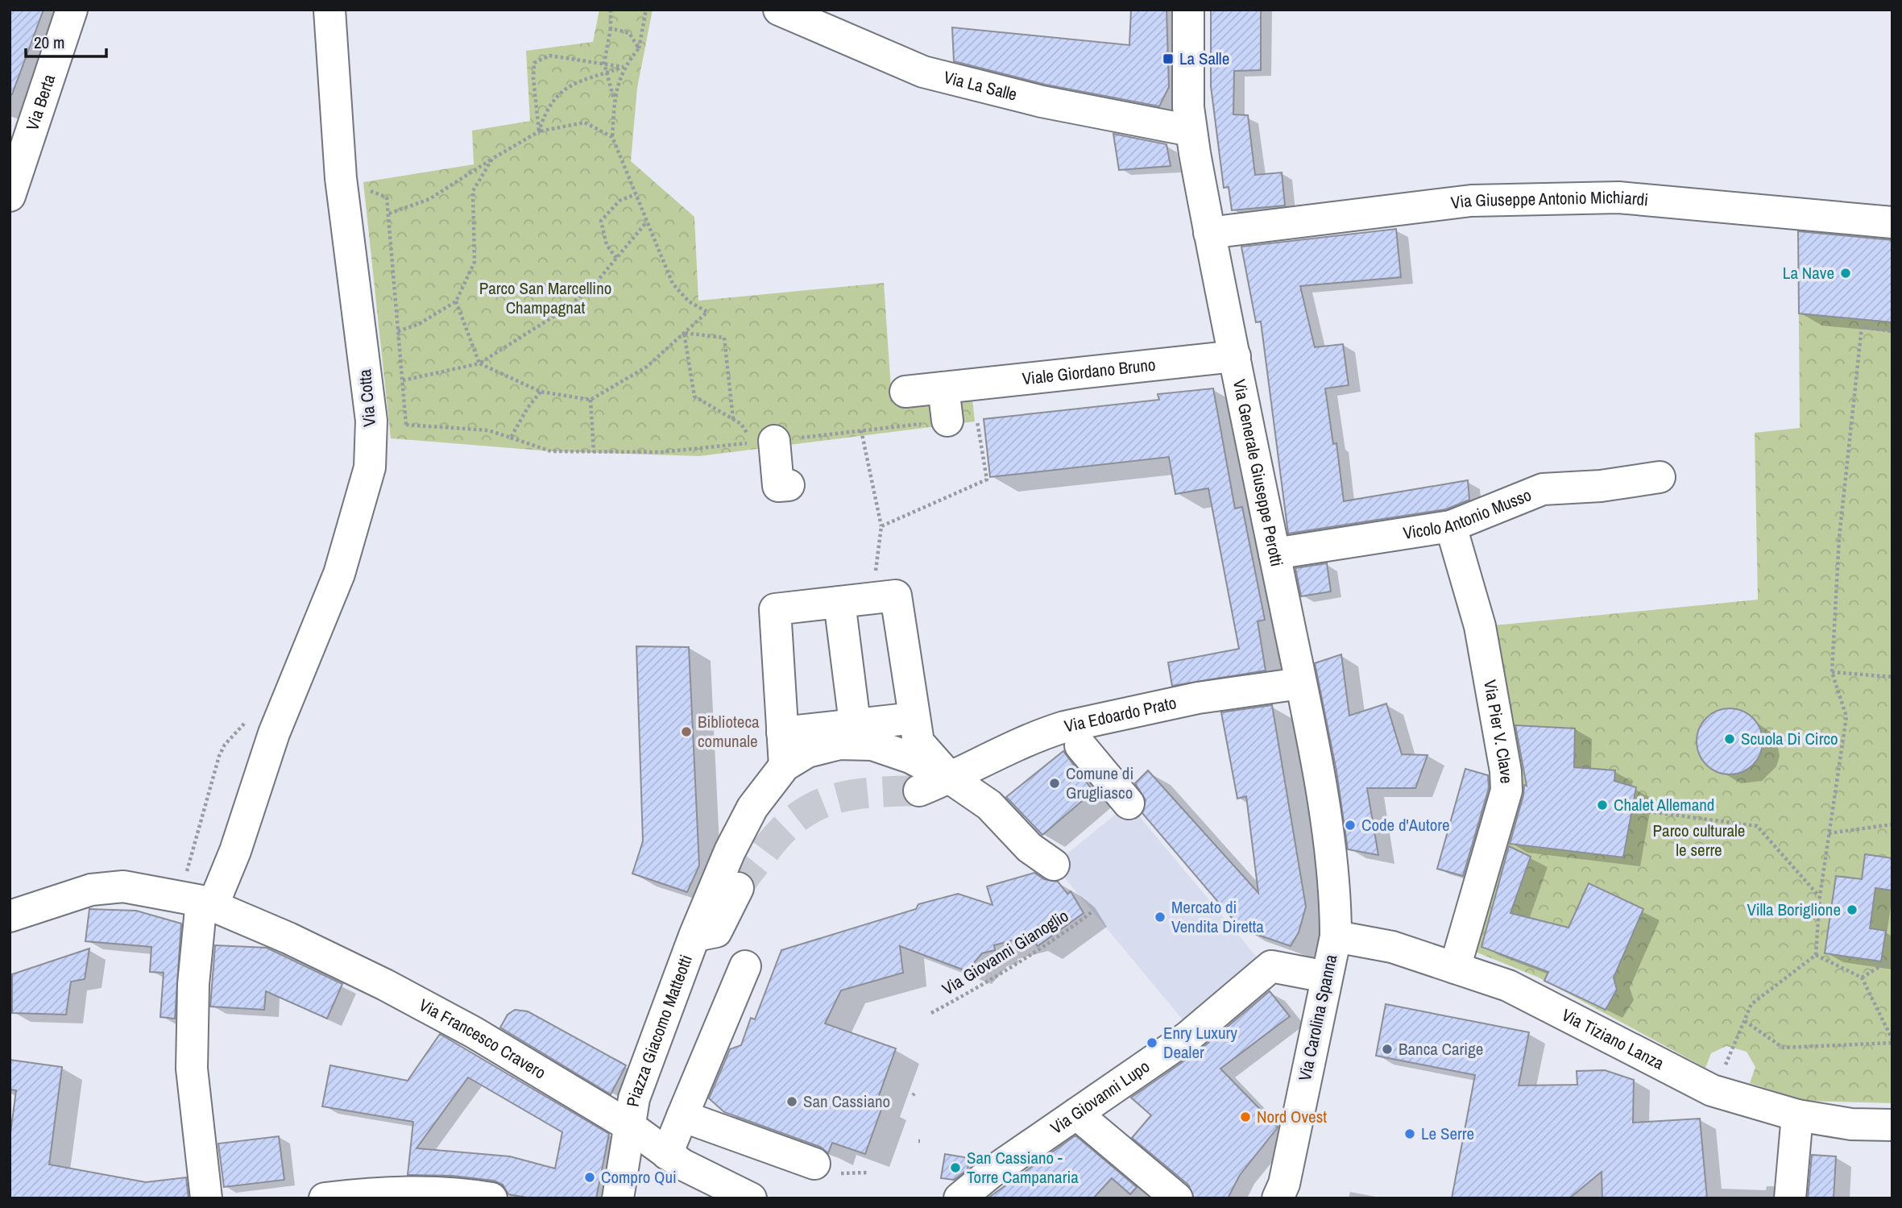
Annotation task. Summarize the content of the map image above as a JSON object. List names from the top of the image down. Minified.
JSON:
{"streets":{"street":["Via La Salle","Via Berta","Via Giuseppe Antonio Michiardi","Viale Giordano Bruno","Via Cotta","Via Generale Giuseppe Perotti","Vicolo Antonio Musso","Via Edoardo Prato","Via Pier V. Clave","Via Carolina Spanna","Piazza Giacomo Matteotti","Via Francesco Cravero","Via Tiziano Lanza","Via Giovanni Lupo"],"path":["Via Giovanni Gianoglio"]},"crossings":[["Via La Salle","Via Generale Giuseppe Perotti"],["Via Giuseppe Antonio Michiardi","Via Generale Giuseppe Perotti"],["Viale Giordano Bruno","Via Generale Giuseppe Perotti"],["Via Cotta","Via Francesco Cravero"],["Via Generale Giuseppe Perotti","Vicolo Antonio Musso"],["Via Generale Giuseppe Perotti","Via Edoardo Prato"],["Via Generale Giuseppe Perotti","Via Carolina Spanna"],["Via Generale Giuseppe Perotti","Via Tiziano Lanza"],["Vicolo Antonio Musso","Via Pier V. Clave"],["Via Edoardo Prato","Piazza Giacomo Matteotti"],["Via Pier V. Clave","Via Tiziano Lanza"],["Via Carolina Spanna","Via Tiziano Lanza"],["Via Carolina Spanna","Via Giovanni Lupo"],["Piazza Giacomo Matteotti","Via Francesco Cravero"]],"parks":["Parco San Marcellino Champagnat","Parco culturale le serre"],"places":{"transit":["La Salle"],"other":["La Nave","Biblioteca comunale","Scuola Di Circo","Comune di Grugliasco","Chalet Allemand","Code d'Autore","Villa Boriglione","Mercato di Vendita Diretta","Enry Luxury Dealer","Banca Carige","San Cassiano","Nord Ovest","Le Serre","San Cassiano - Torre Campanaria","Compro Qui"]},"scale_bar":"20 m"}
